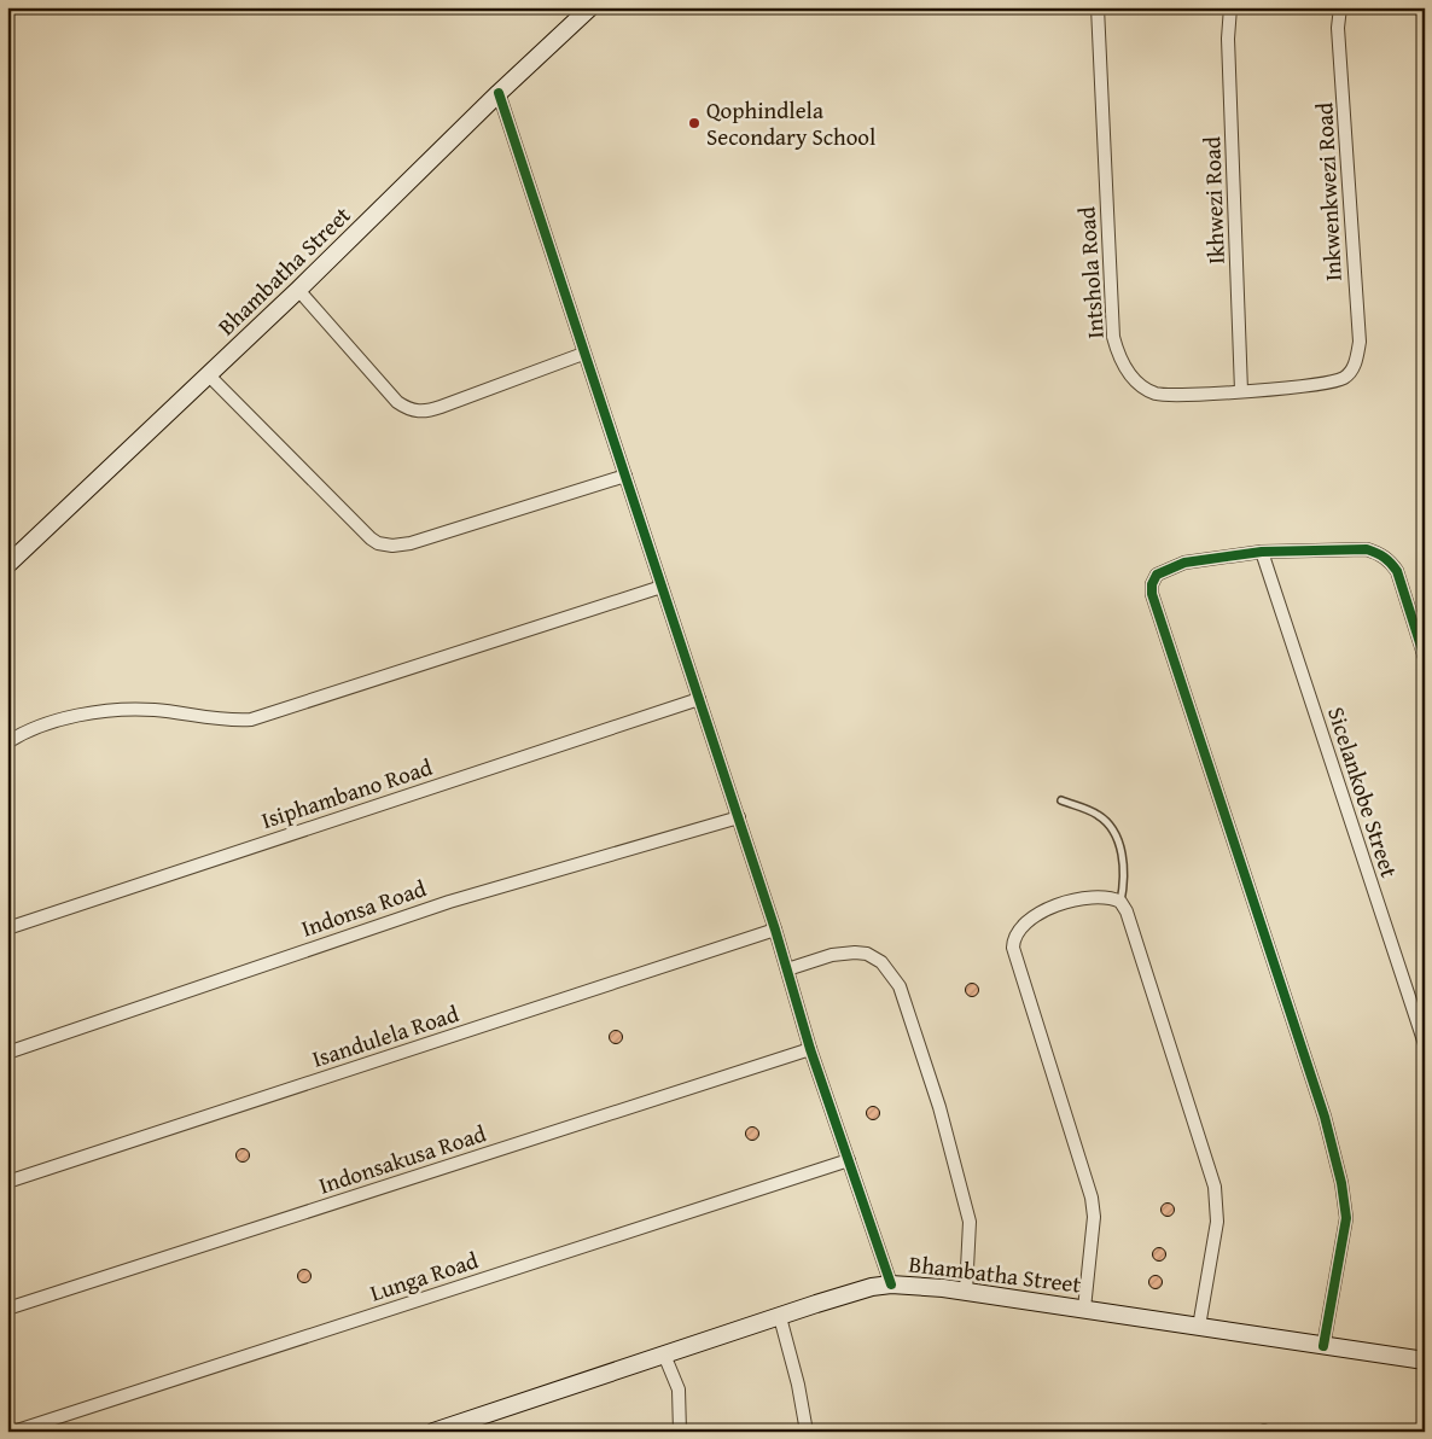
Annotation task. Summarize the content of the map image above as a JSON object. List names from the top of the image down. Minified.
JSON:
{"streets":{"street":["Inkwenkwezi Road","Ikhwezi Road","Bhambatha Street","Intshola Road","Sicelankobe Street","Isiphambano Road","Indonsa Road","Isandulela Road","Indonsakusa Road","Lunga Road"]},"crossings":[["Inkwenkwezi Road","Intshola Road"],["Ikhwezi Road","Intshola Road"]],"places":["Qophindlela Secondary School"]}
